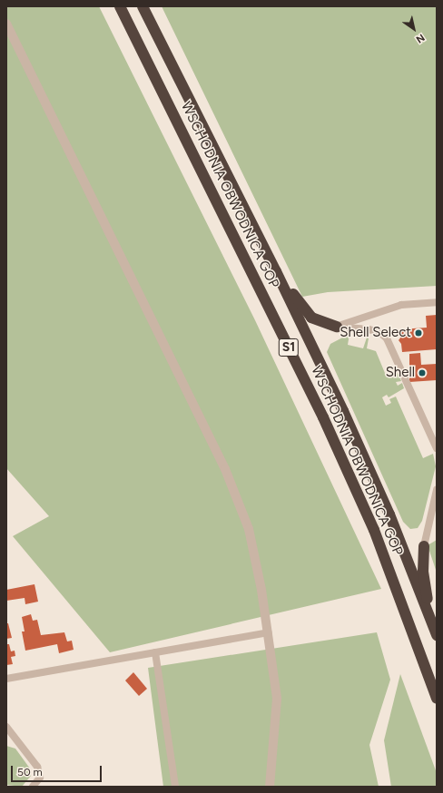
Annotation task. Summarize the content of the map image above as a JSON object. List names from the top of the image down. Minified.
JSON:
{"streets":{"highway":["WSCHODNIA OBWODNICA GOP","S1"]},"places":["Shell Select","Shell"],"scale_bar":"50 m","north":"bottom right"}
